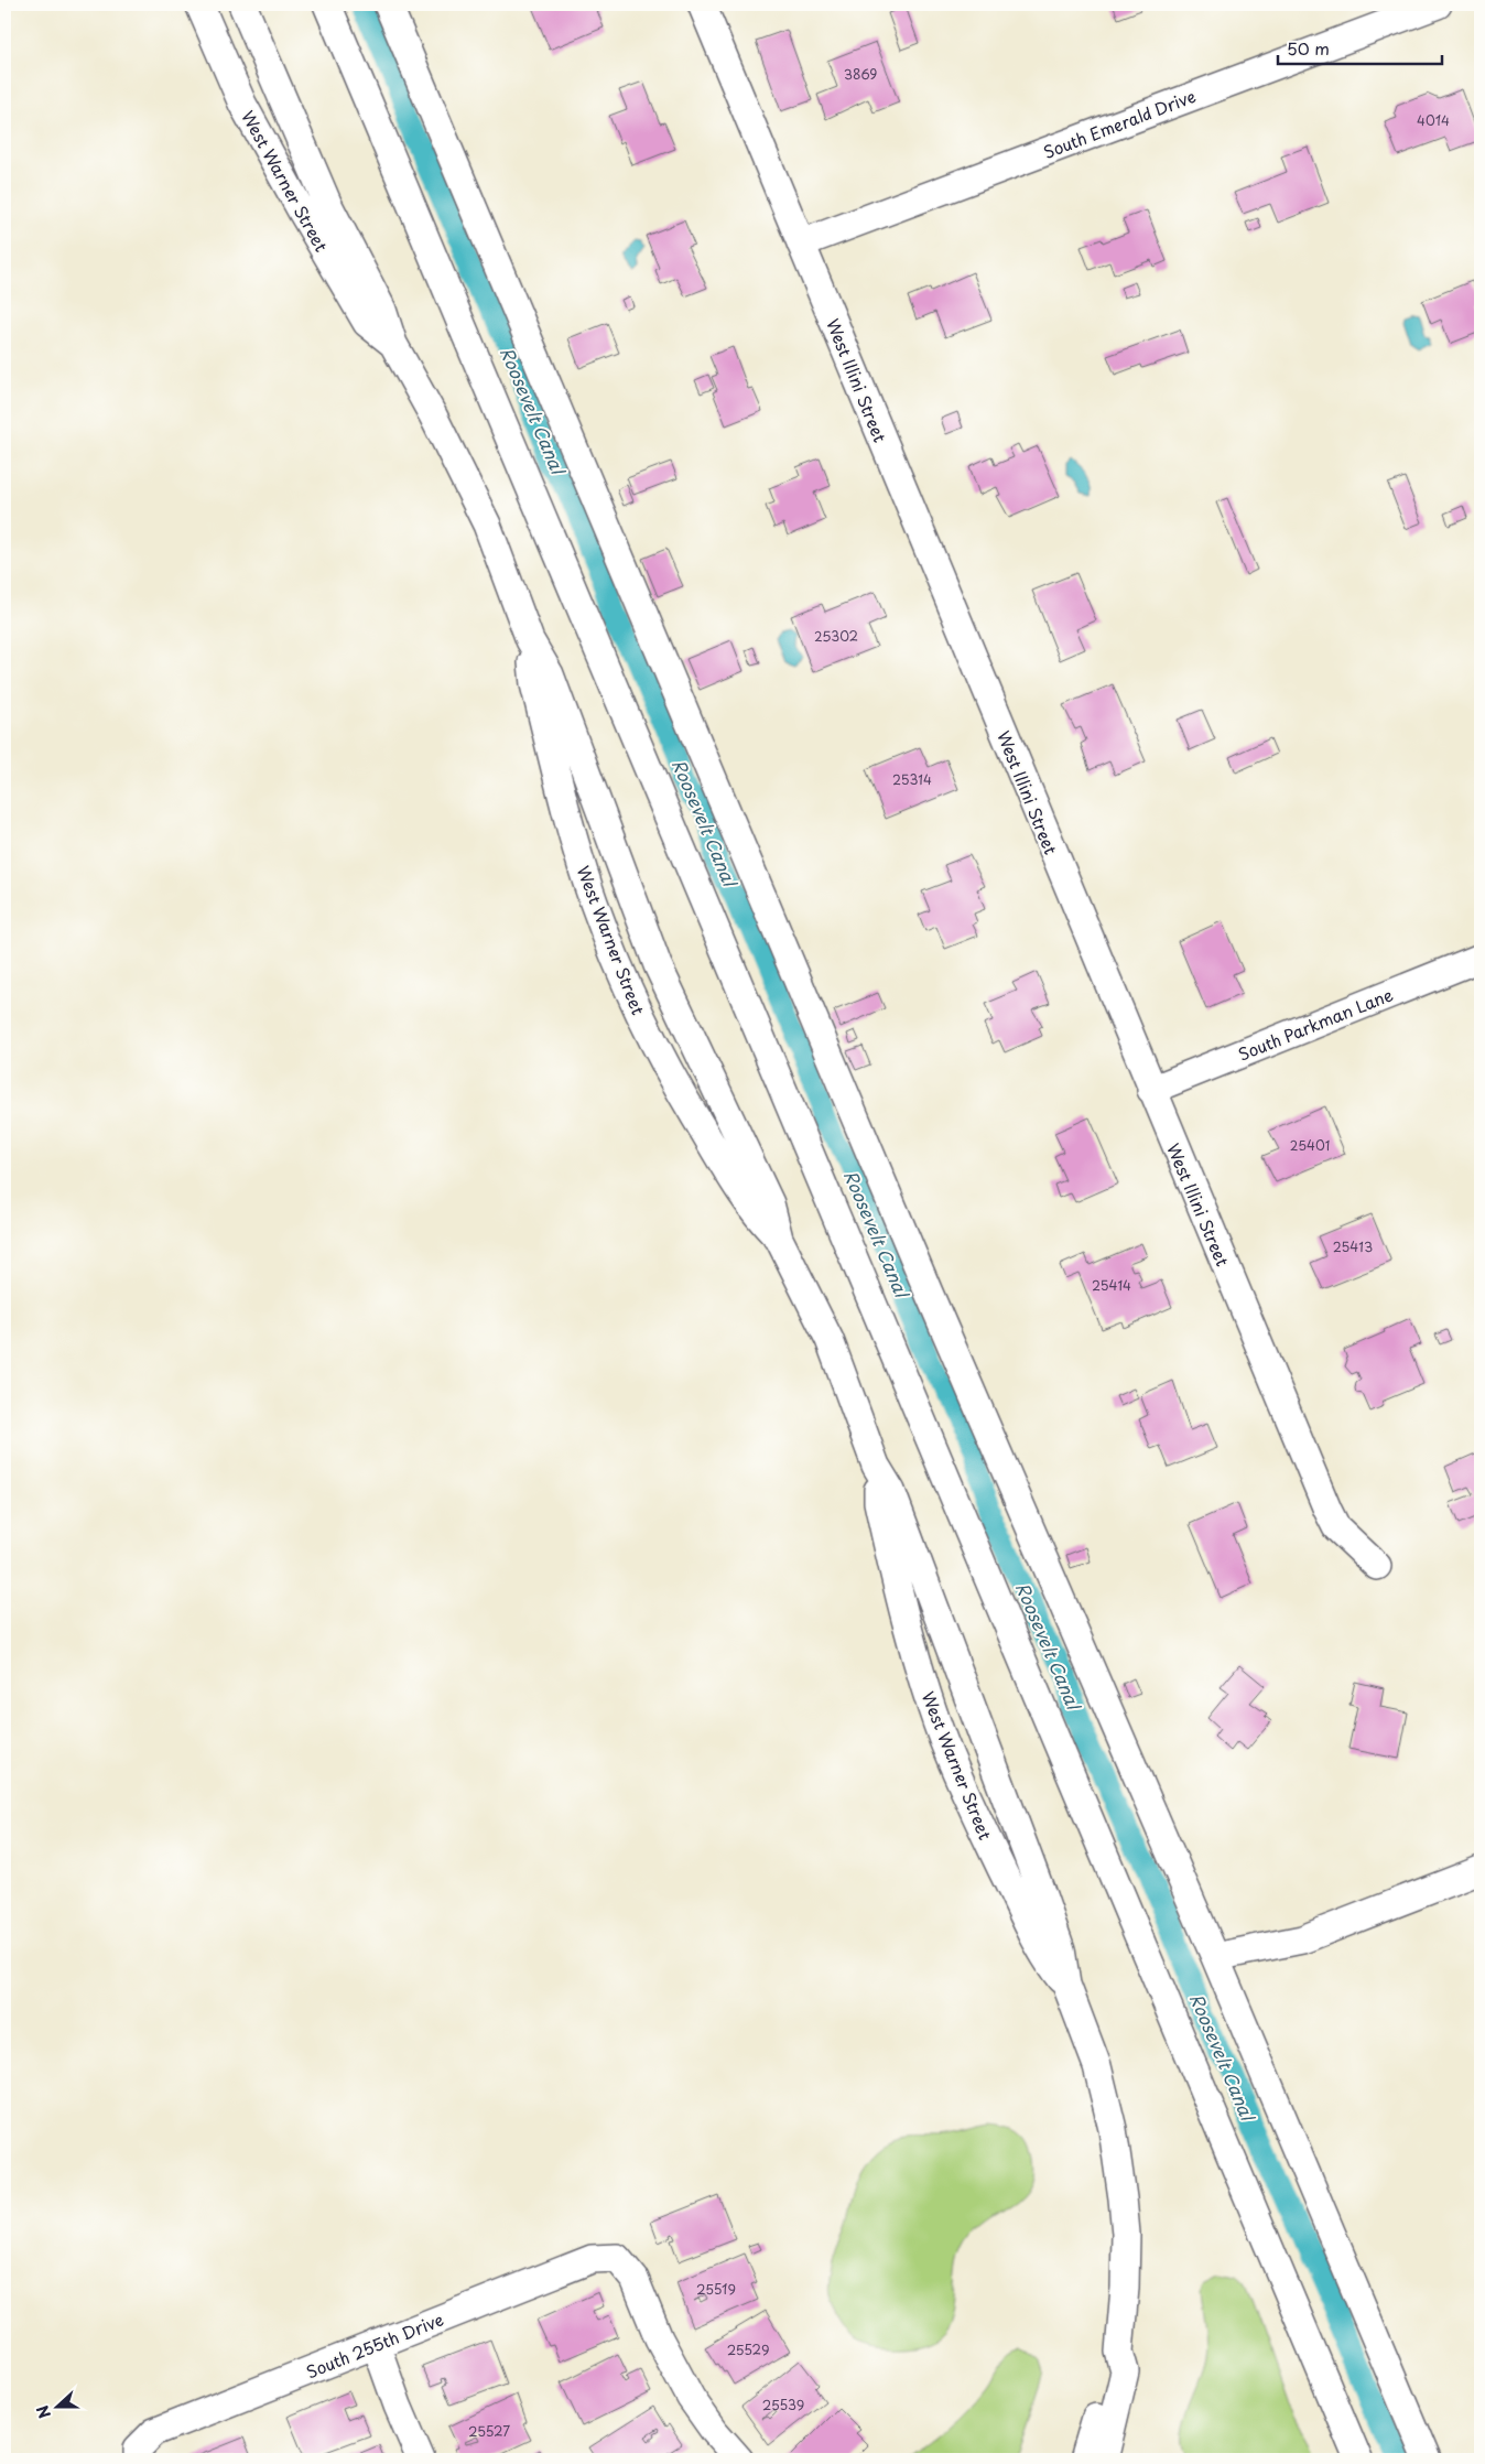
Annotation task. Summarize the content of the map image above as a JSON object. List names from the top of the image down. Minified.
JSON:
{"streets":{"street":["South Emerald Drive","West Warner Street","West Illini Street","South Parkman Lane","South 255th Drive"]},"crossings":[["South Emerald Drive","West Illini Street"],["West Illini Street","South Parkman Lane"]],"water":["Roosevelt Canal"],"house_numbers":["3869","4014","25302","25314","25401","25413","25414","25519","25529","25539","25527"],"scale_bar":"50 m","north":"left"}
